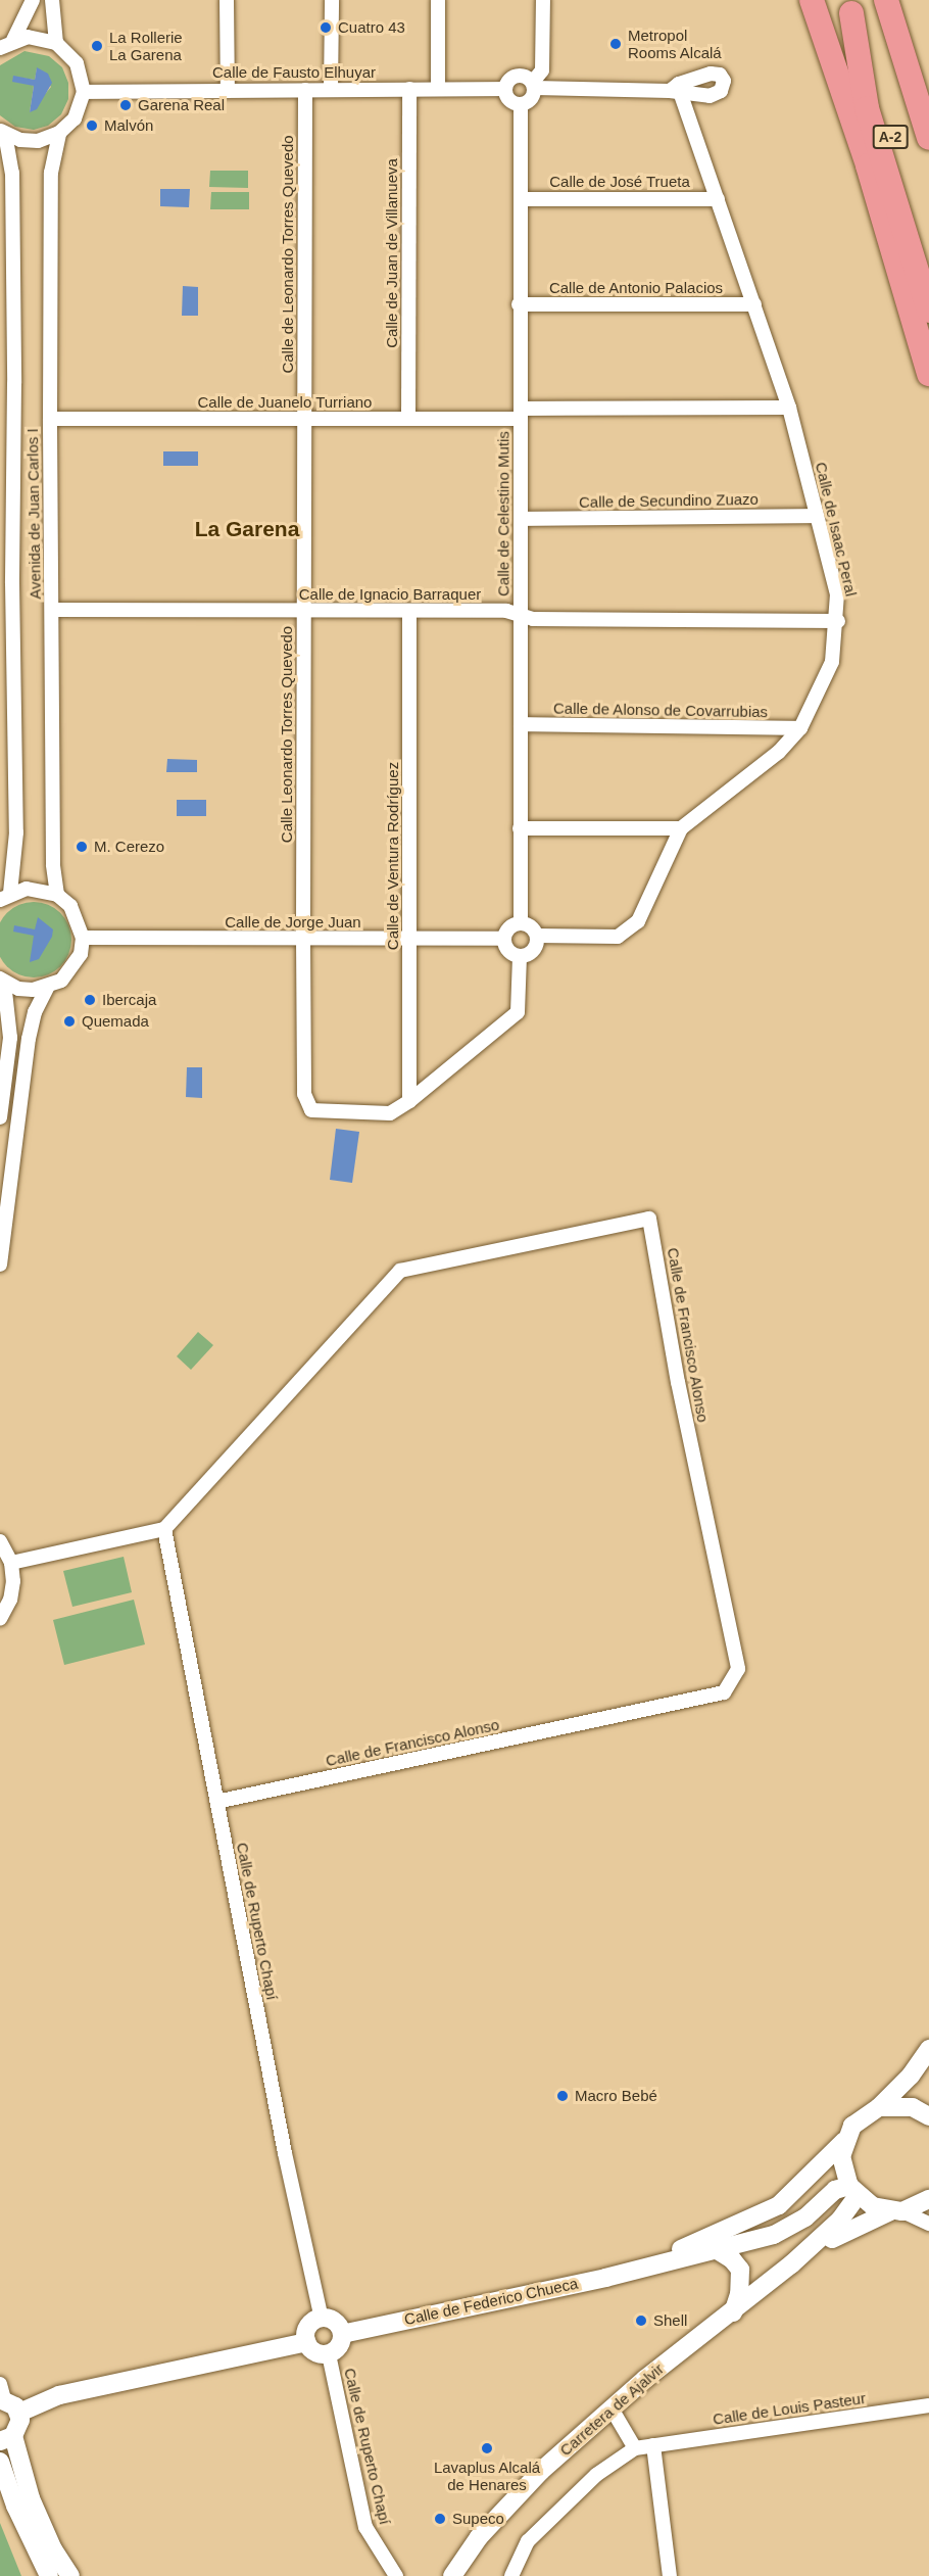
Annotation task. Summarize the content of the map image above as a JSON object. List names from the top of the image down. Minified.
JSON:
{"streets":{"highway":["A-2"],"street":["Calle de Fausto Elhuyar","Calle de José Trueta","Calle de Juan de Villanueva","Calle de Leonardo Torres Quevedo","Calle de Antonio Palacios","Calle de Juanelo Turriano","Calle de Secundino Zuazo","Avenida de Juan Carlos I","Calle de Celestino Mutis","Calle de Isaac Peral","Calle de Ignacio Barraquer","Calle de Alonso de Covarrubias","Calle Leonardo Torres Quevedo","Calle de Ventura Rodríguez","Calle de Jorge Juan","Calle de Francisco Alonso","Calle de Ruperto Chapí","Calle de Federico Chueca","Calle de Louis Pasteur","Carretera de Ajalvir"]},"crossings":[["Calle de Fausto Elhuyar","Calle de Juan de Villanueva"],["Calle de Fausto Elhuyar","Calle de Leonardo Torres Quevedo"],["Calle de Fausto Elhuyar","Calle de Celestino Mutis"],["Calle de Fausto Elhuyar","Calle de Isaac Peral"],["Calle de José Trueta","Calle de Celestino Mutis"],["Calle de José Trueta","Calle de Isaac Peral"],["Calle de Juan de Villanueva","Calle de Juanelo Turriano"],["Calle de Leonardo Torres Quevedo","Calle de Juanelo Turriano"],["Calle de Leonardo Torres Quevedo","Calle Leonardo Torres Quevedo"],["Calle de Antonio Palacios","Calle de Celestino Mutis"],["Calle de Antonio Palacios","Calle de Isaac Peral"],["Calle de Juanelo Turriano","Avenida de Juan Carlos I"],["Calle de Juanelo Turriano","Calle de Celestino Mutis"],["Calle de Juanelo Turriano","Calle de Isaac Peral"],["Calle de Juanelo Turriano","Calle Leonardo Torres Quevedo"],["Calle de Secundino Zuazo","Calle de Celestino Mutis"],["Calle de Secundino Zuazo","Calle de Isaac Peral"],["Avenida de Juan Carlos I","Calle de Ignacio Barraquer"],["Calle de Celestino Mutis","Calle de Isaac Peral"],["Calle de Celestino Mutis","Calle de Ignacio Barraquer"],["Calle de Celestino Mutis","Calle de Alonso de Covarrubias"],["Calle de Celestino Mutis","Calle de Jorge Juan"],["Calle de Isaac Peral","Calle de Ignacio Barraquer"],["Calle de Isaac Peral","Calle de Alonso de Covarrubias"],["Calle de Isaac Peral","Calle de Jorge Juan"],["Calle de Ignacio Barraquer","Calle Leonardo Torres Quevedo"],["Calle de Ignacio Barraquer","Calle de Ventura Rodríguez"],["Calle Leonardo Torres Quevedo","Calle de Ventura Rodríguez"],["Calle Leonardo Torres Quevedo","Calle de Jorge Juan"],["Calle de Ventura Rodríguez","Calle de Jorge Juan"],["Calle de Francisco Alonso","Calle de Ruperto Chapí"],["Calle de Ruperto Chapí","Calle de Federico Chueca"]],"districts":["La Garena"],"places":["Cuatro 43","Metropol Rooms Alcalá","La Rollerie La Garena","Garena Real","Malvón","M. Cerezo","Ibercaja","Quemada","Macro Bebé","Shell","Lavaplus Alcalá de Henares","Supeco"]}
